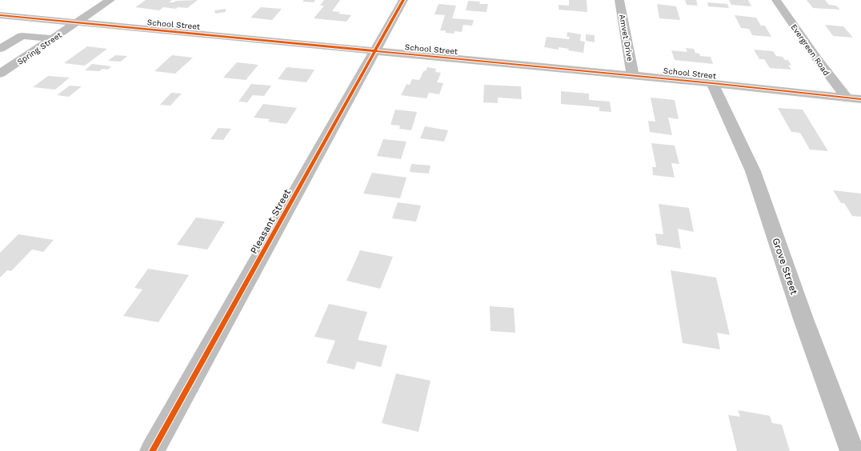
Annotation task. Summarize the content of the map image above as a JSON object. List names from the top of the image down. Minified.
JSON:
{"streets":{"street":["School Street","Amvet Drive","Spring Street","Evergreen Road","Pleasant Street","Grove Street"]},"crossings":[["School Street","Amvet Drive"],["School Street","Spring Street"],["School Street","Evergreen Road"],["School Street","Pleasant Street"],["School Street","Grove Street"]]}
